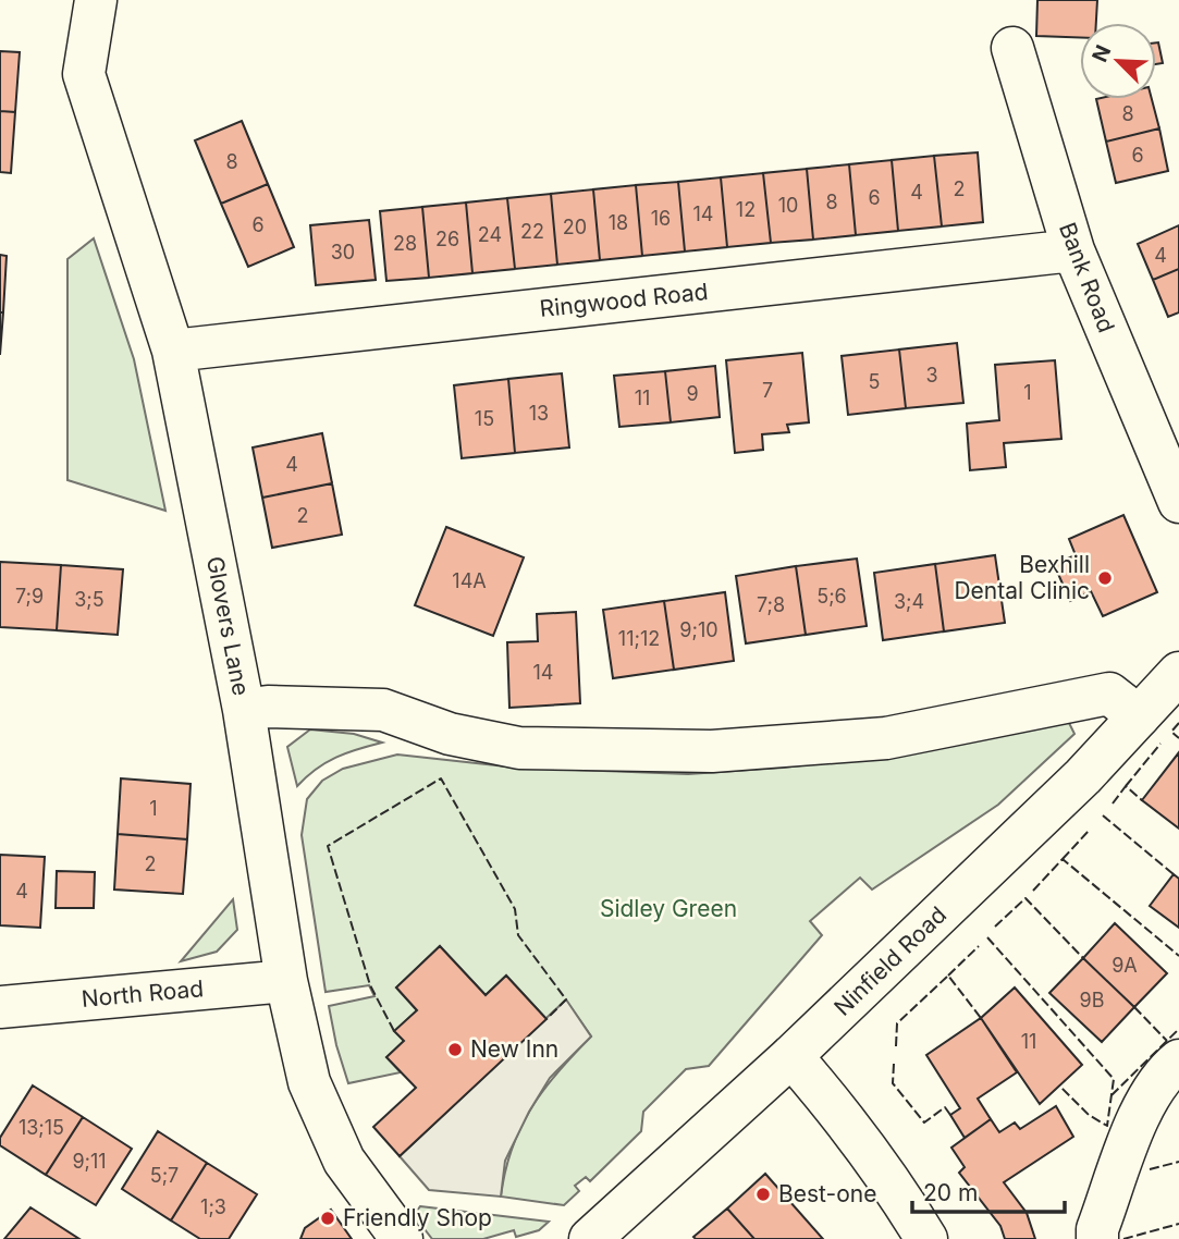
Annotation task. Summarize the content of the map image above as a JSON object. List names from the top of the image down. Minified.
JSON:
{"streets":{"street":["Bank Road","Ringwood Road","Glovers Lane","Ninfield Road","North Road"]},"crossings":[["Bank Road","Ringwood Road"],["Ringwood Road","Glovers Lane"],["Glovers Lane","North Road"]],"parks":["Sidley Green"],"places":["Bexhill Dental Clinic","New Inn","Best-one","Friendly Shop"],"house_numbers":["8","6","8","2","4","6","8","10","12","14","16","18","6","20","22","24","26","28","30","4","3","5","7","1","9","11","13","15","4","2","14A","7;9","5;6","3;5","3;4","7;8","9;10","11;12","14","1","2","4","9A","9B","11","13;15","9;11","5;7","1;3"],"scale_bar":"20 m","north":"top left"}
